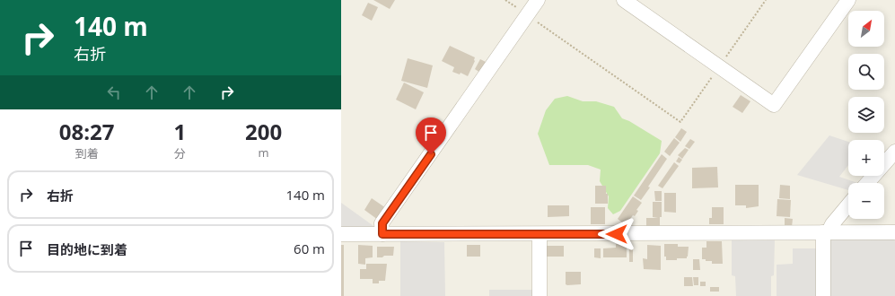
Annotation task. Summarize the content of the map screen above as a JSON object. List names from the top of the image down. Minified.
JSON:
{"north":"top right","page":{"turn":["140 m","右折"],"map_buttons":["+","−"],"eta":["08:27","到着","1","分","200","m"],"list":[{"name":"右折","value":"140 m"},{"name":"目的地に到着","value":"60 m"}]}}
